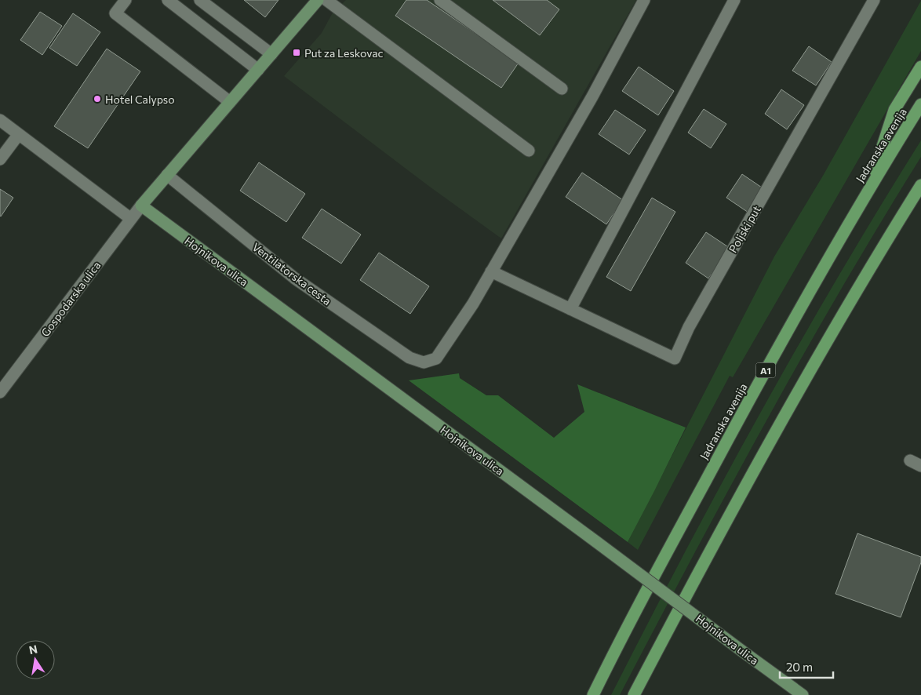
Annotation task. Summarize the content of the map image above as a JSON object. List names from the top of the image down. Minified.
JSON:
{"streets":{"highway":["Jadranska avenija","A1"],"main road":["Hojnikova ulica"],"street":["Poljski put","Ventilatorska cesta","Gospodarska ulica"]},"crossings":[["Poljski put","Ventilatorska cesta"],["Hojnikova ulica","Gospodarska ulica"]],"places":{"transit":["Put za Leskovac"],"other":["Hotel Calypso"]},"scale_bar":"20 m","north":"top"}
